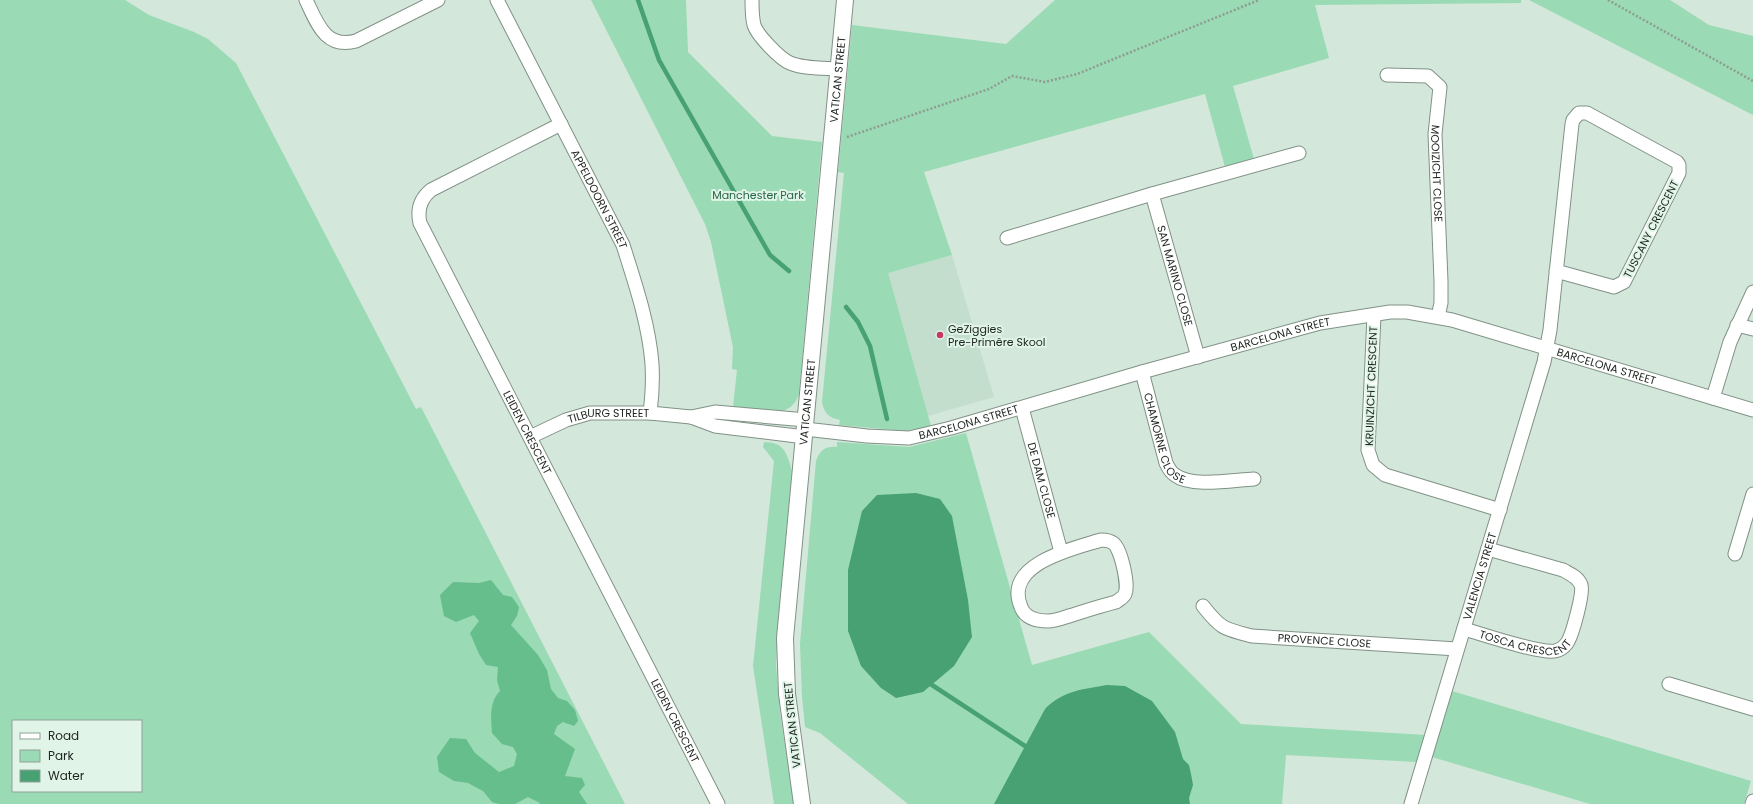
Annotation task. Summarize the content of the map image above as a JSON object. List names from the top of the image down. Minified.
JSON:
{"streets":{"street":["VATICAN STREET","MOOIZICHT CLOSE","APPELDOORN STREET","TUSCANY CRESCENT","SAN MARINO CLOSE","BARCELONA STREET","KRUINZICHT CRESCENT","TILBURG STREET","LEIDEN CRESCENT","CHAMORNE CLOSE","DE DAM CLOSE","VALENCIA STREET","TOSCA CRESCENT","PROVENCE CLOSE"]},"crossings":[["VATICAN STREET","BARCELONA STREET"],["VATICAN STREET","TILBURG STREET"],["MOOIZICHT CLOSE","BARCELONA STREET"],["APPELDOORN STREET","TILBURG STREET"],["APPELDOORN STREET","LEIDEN CRESCENT"],["TUSCANY CRESCENT","BARCELONA STREET"],["TUSCANY CRESCENT","VALENCIA STREET"],["SAN MARINO CLOSE","BARCELONA STREET"],["BARCELONA STREET","KRUINZICHT CRESCENT"],["BARCELONA STREET","TILBURG STREET"],["BARCELONA STREET","CHAMORNE CLOSE"],["BARCELONA STREET","DE DAM CLOSE"],["BARCELONA STREET","VALENCIA STREET"],["KRUINZICHT CRESCENT","VALENCIA STREET"],["TILBURG STREET","LEIDEN CRESCENT"],["VALENCIA STREET","TOSCA CRESCENT"],["VALENCIA STREET","PROVENCE CLOSE"]],"parks":["Manchester Park"],"places":["GeZiggies Pre-Primêre Skool"],"legend":["Road","Park","Water"]}
